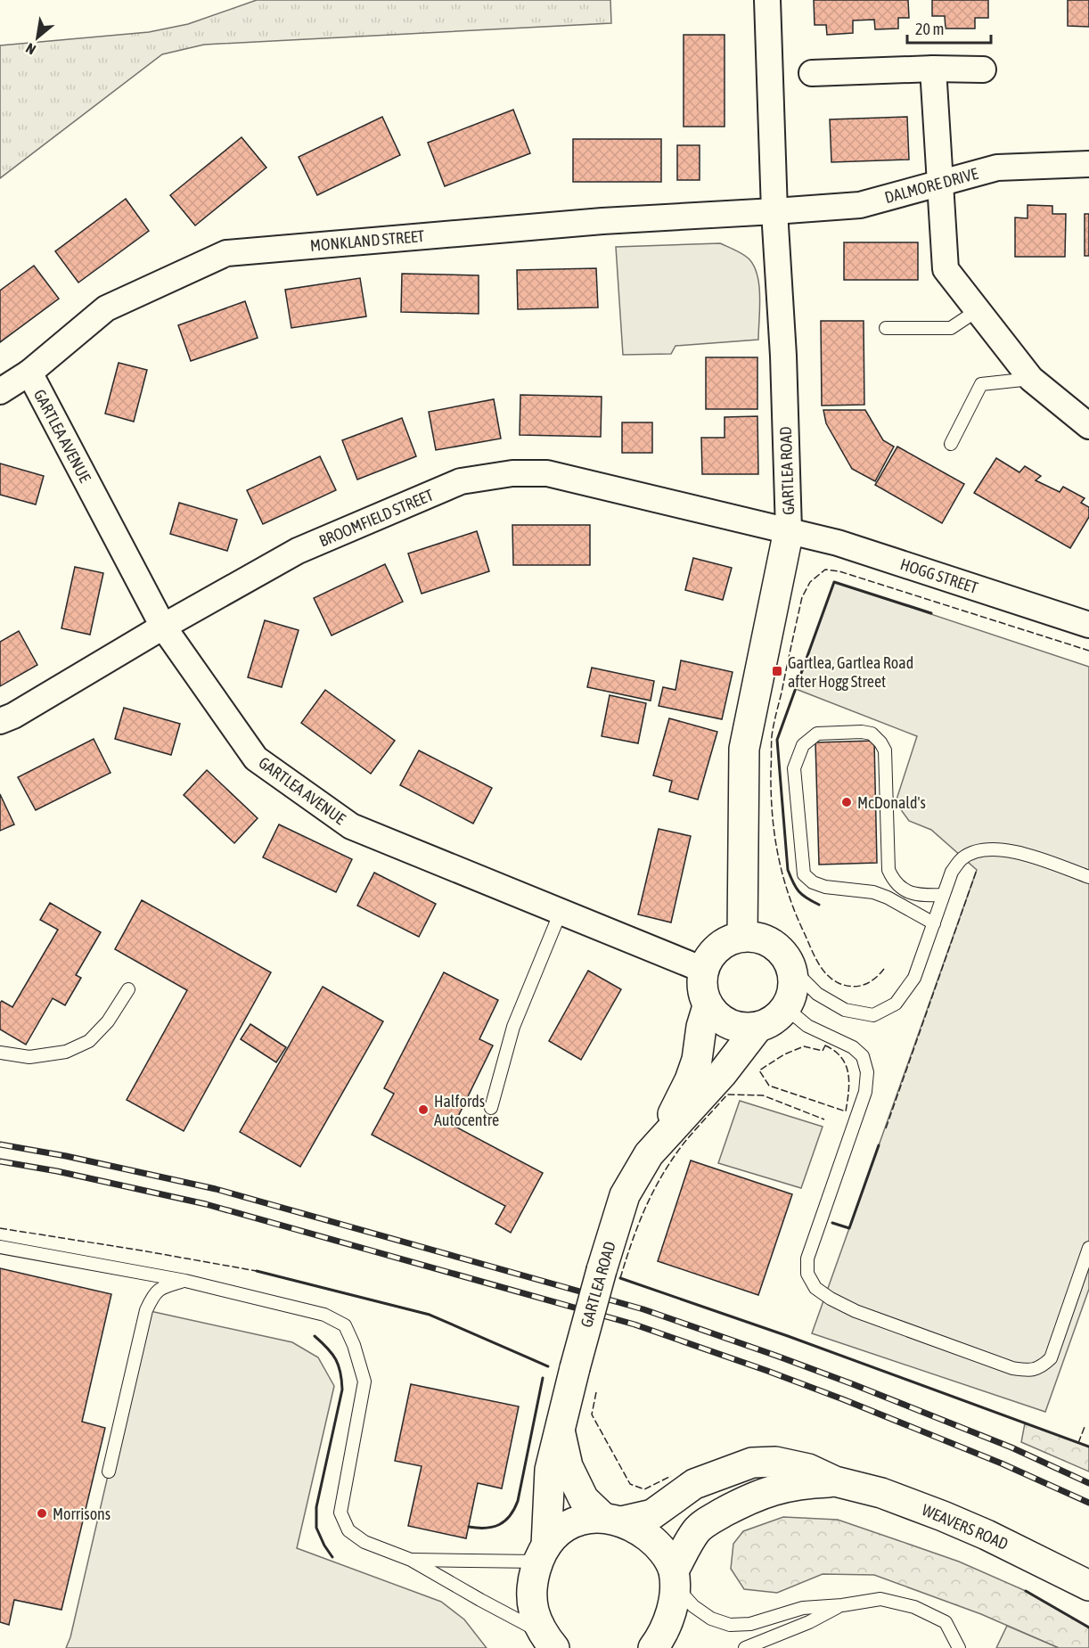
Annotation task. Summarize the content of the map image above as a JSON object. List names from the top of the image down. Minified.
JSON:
{"streets":{"street":["DALMORE DRIVE","MONKLAND STREET","GARTLEA AVENUE","GARTLEA ROAD","BROOMFIELD STREET","HOGG STREET","WEAVERS ROAD"]},"crossings":[["DALMORE DRIVE","MONKLAND STREET"],["DALMORE DRIVE","GARTLEA ROAD"],["MONKLAND STREET","GARTLEA AVENUE"],["MONKLAND STREET","GARTLEA ROAD"],["GARTLEA AVENUE","GARTLEA ROAD"],["GARTLEA AVENUE","BROOMFIELD STREET"],["GARTLEA ROAD","BROOMFIELD STREET"],["GARTLEA ROAD","HOGG STREET"],["GARTLEA ROAD","WEAVERS ROAD"],["BROOMFIELD STREET","HOGG STREET"]],"places":{"transit":["Gartlea, Gartlea Road after Hogg Street"],"other":["McDonald's","Halfords Autocentre","Morrisons"]},"scale_bar":"20 m","north":"bottom left"}
